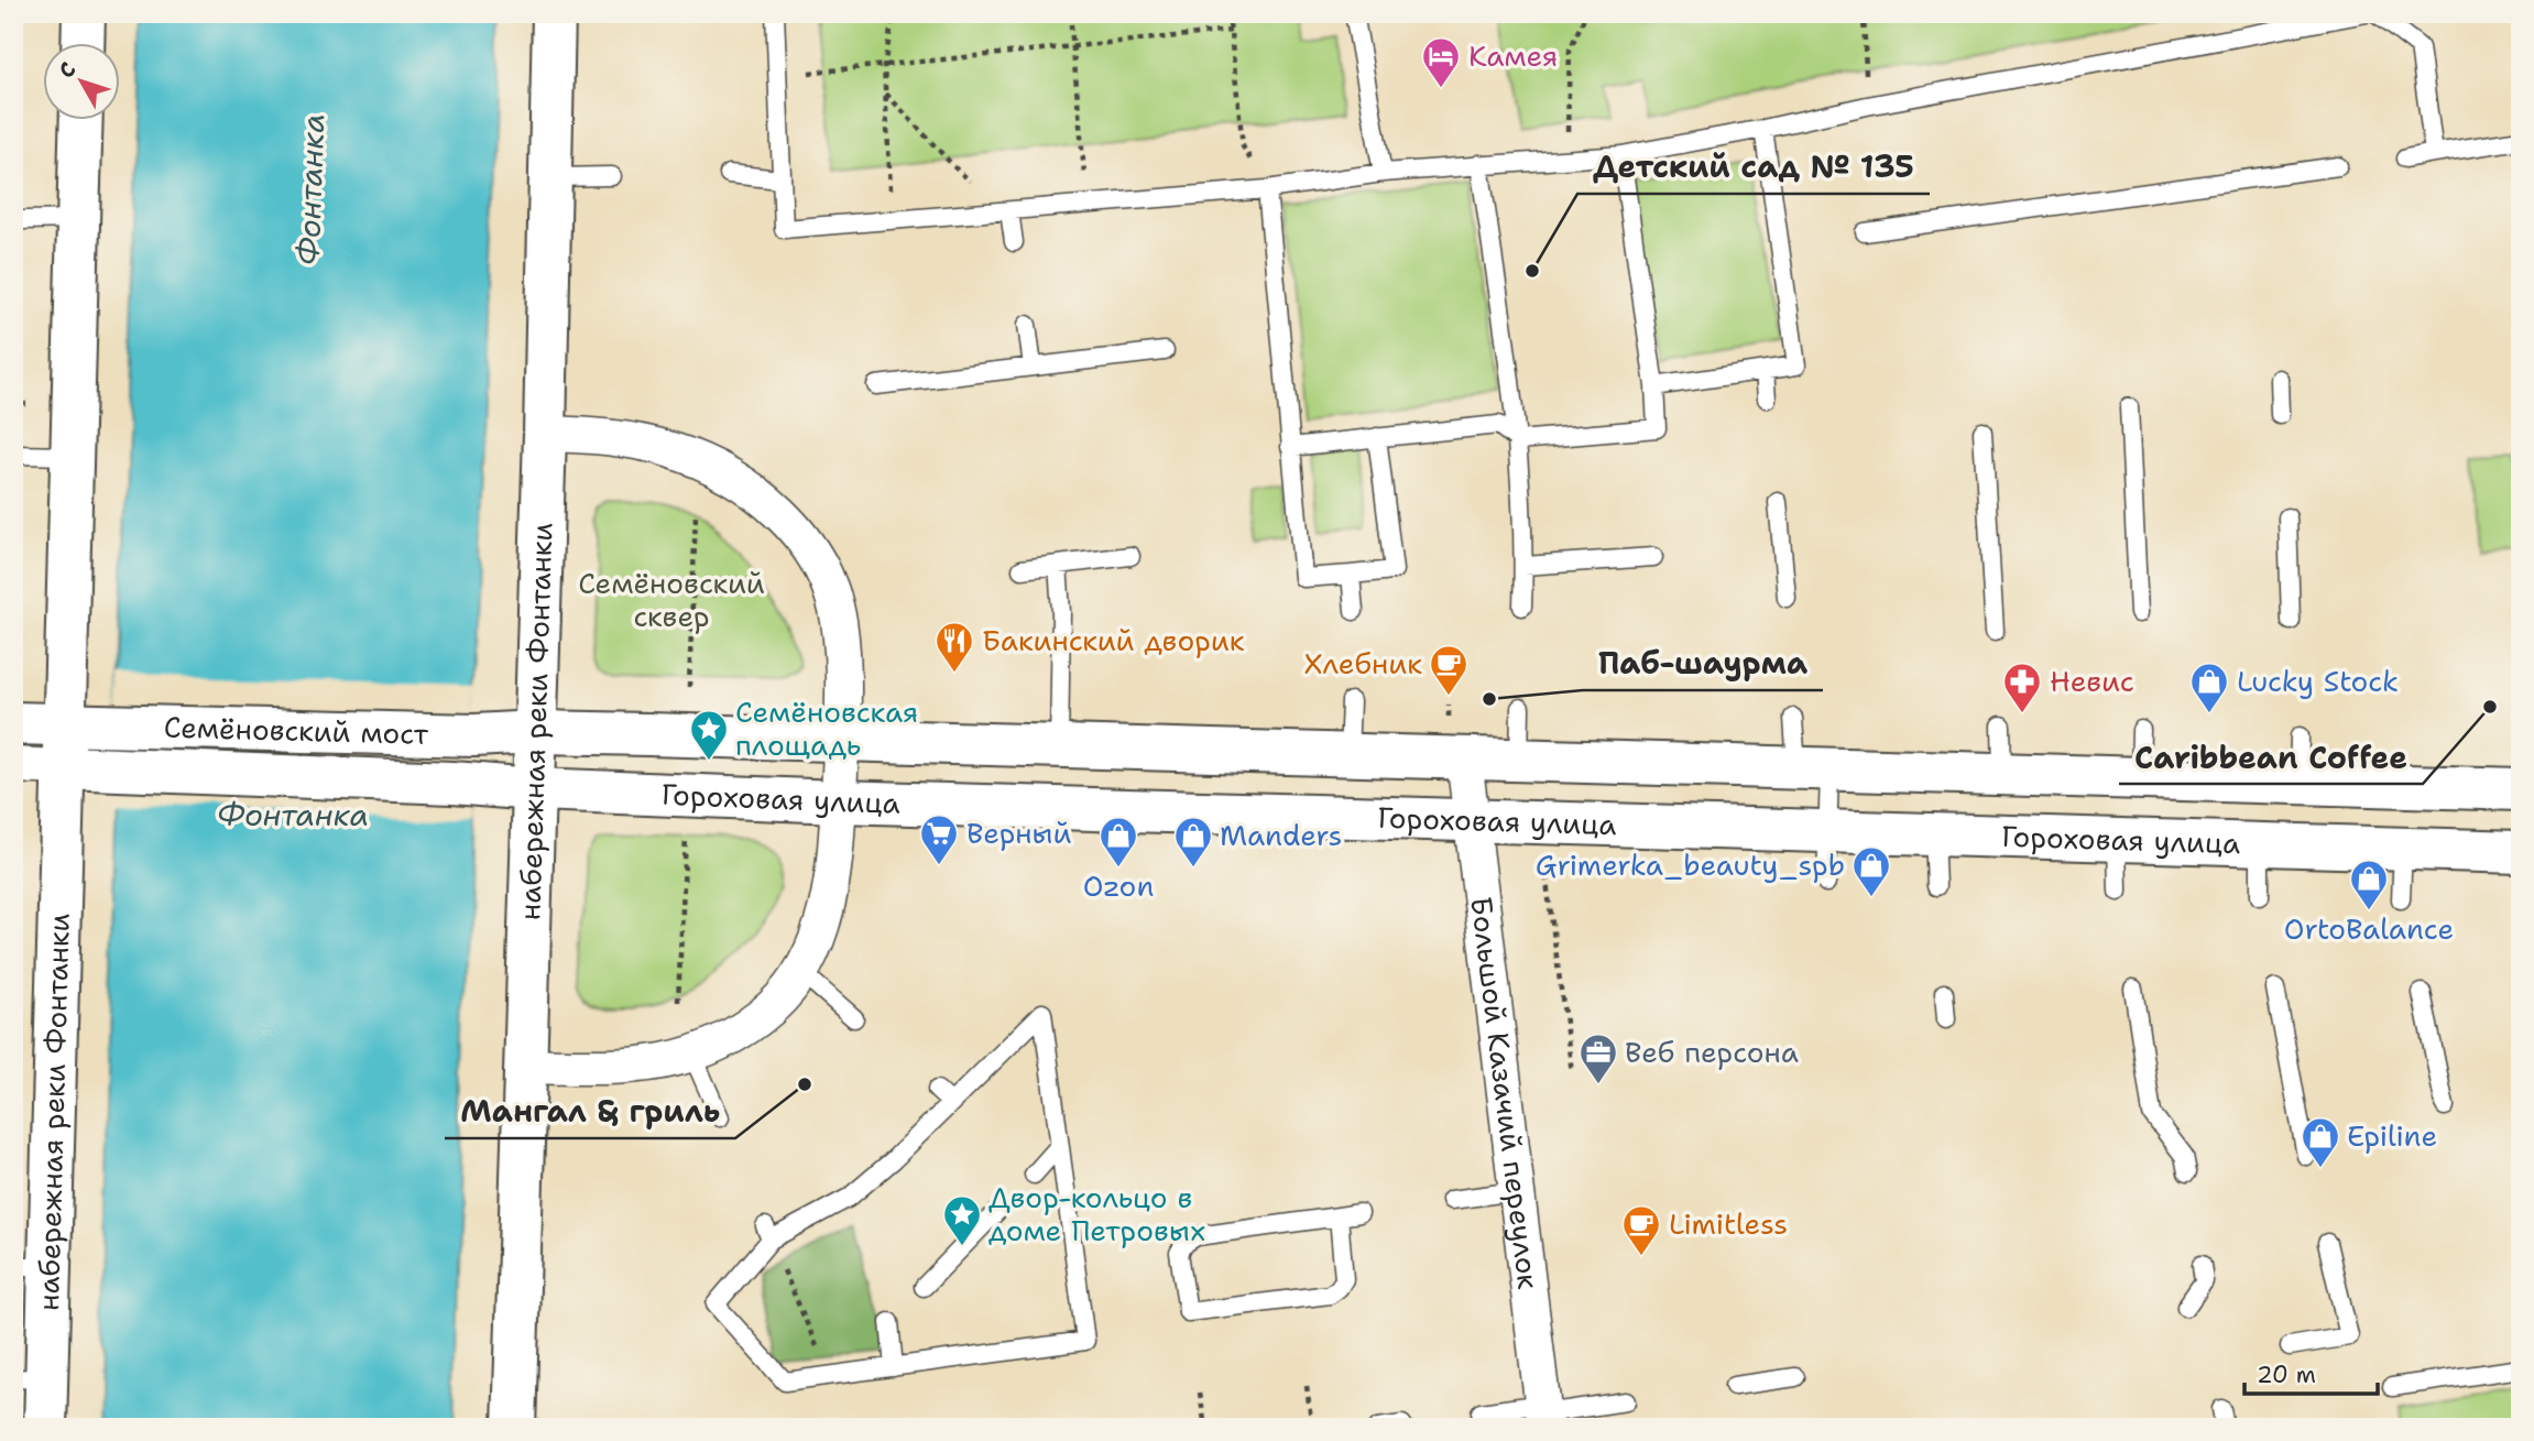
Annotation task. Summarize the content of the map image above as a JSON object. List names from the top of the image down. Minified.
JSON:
{"streets":{"main road":["набережная реки Фонтанки","Семёновский мост","Гороховая улица"],"street":["Большой Казачий переулок"]},"crossings":[["набережная реки Фонтанки","Семёновский мост"],["набережная реки Фонтанки","Гороховая улица"],["Семёновский мост","Гороховая улица"],["Гороховая улица","Большой Казачий переулок"]],"water":["Фонтанка"],"parks":["Семёновский сквер"],"places":{"hotel":["Камея"],"other":["Детский сад № 135","Паб-шаурма","Caribbean Coffee","Мангал & гриль"],"restaurant":["Бакинский дворик"],"cafe":["Хлебник","Limitless"],"pharmacy":["Невис"],"shop":["Lucky Stock","Ozon","Manders","Grimerka_beauty_spb","OrtoBalance","Epiline"],"place":["Семёновская площадь","Двор-кольцо в доме Петровых"],"supermarket":["Верный"],"office":["Веб персона"]},"scale_bar":"20 m","north":"top left"}
